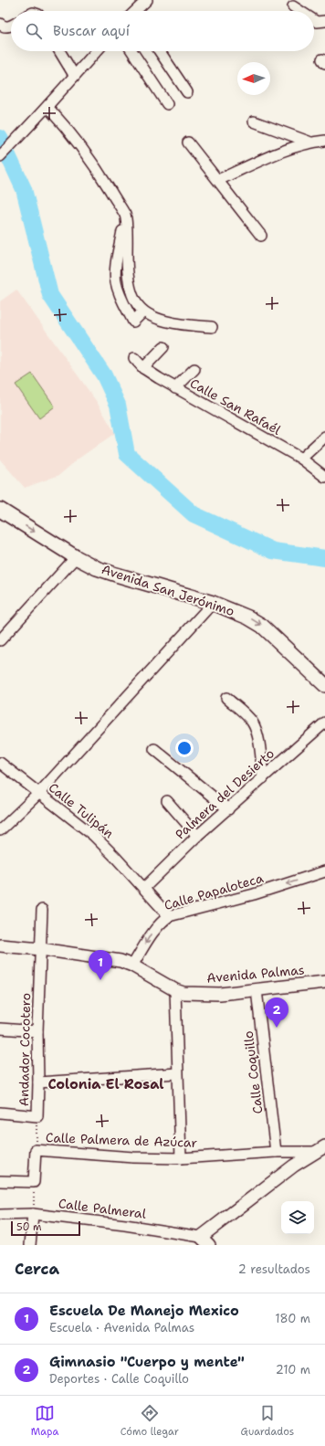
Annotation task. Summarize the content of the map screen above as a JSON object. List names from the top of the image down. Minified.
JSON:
{"streets":{"main road":["Avenida San Jerónimo"],"street":["Calle San Rafaél","Palmera del Desierto","Calle Tulipán","Calle Papaloteca","Avenida Palmas","Andador Cocotero","Calle Coquillo","Calle Palmera de Azúcar","Calle Palmeral"]},"crossings":[["Palmera del Desierto","Calle Tulipán"],["Calle Tulipán","Calle Papaloteca"],["Calle Papaloteca","Avenida Palmas"],["Avenida Palmas","Andador Cocotero"],["Avenida Palmas","Calle Coquillo"],["Andador Cocotero","Calle Palmera de Azúcar"],["Calle Coquillo","Calle Palmera de Azúcar"]],"one_way":["Avenida San Jerónimo","Calle Papaloteca"],"districts":["Colonia El Rosal"],"scale_bar":"50 m","north":"left","page":{"search":"Buscar aquí","pins":["1","2"],"scale":"50 m","heading":["Cerca","2 resultados"],"list":[{"mark":"1","name":"Escuela De Manejo Mexico","note":"Escuela · Avenida Palmas","value":"180 m"},{"mark":"2","name":"Gimnasio \"Cuerpo y mente\"","note":"Deportes · Calle Coquillo","value":"210 m"}],"nav":["Mapa","Cómo llegar","Guardados"]}}
